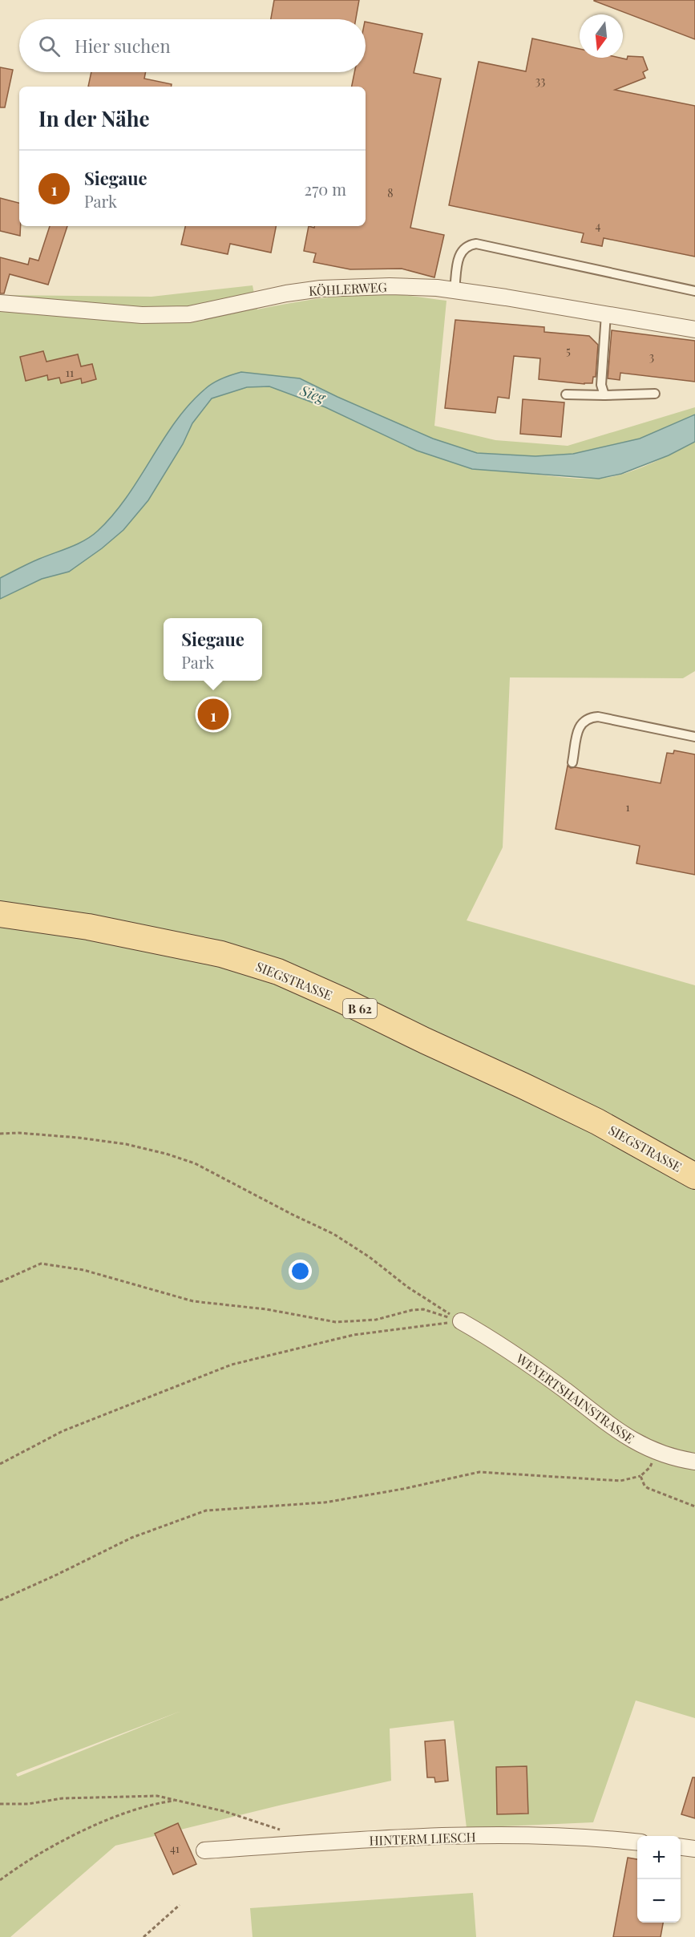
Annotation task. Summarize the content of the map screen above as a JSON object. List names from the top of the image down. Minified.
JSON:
{"streets":{"main road":["SIEGSTRASSE","B 62"],"street":["KÖHLERWEG","WEYERTSHAINSTRASSE","HINTERM LIESCH"]},"water":["Sieg"],"house_numbers":["33","8","4","5","3","11","1","41"],"north":"bottom","page":{"search":"Hier suchen","heading":"In der Nähe","list":[{"mark":"1","name":"Siegaue","note":"Park","value":"270 m"}],"popup":["Siegaue","Park"],"pins":"1","map_buttons":["+","−"]}}
